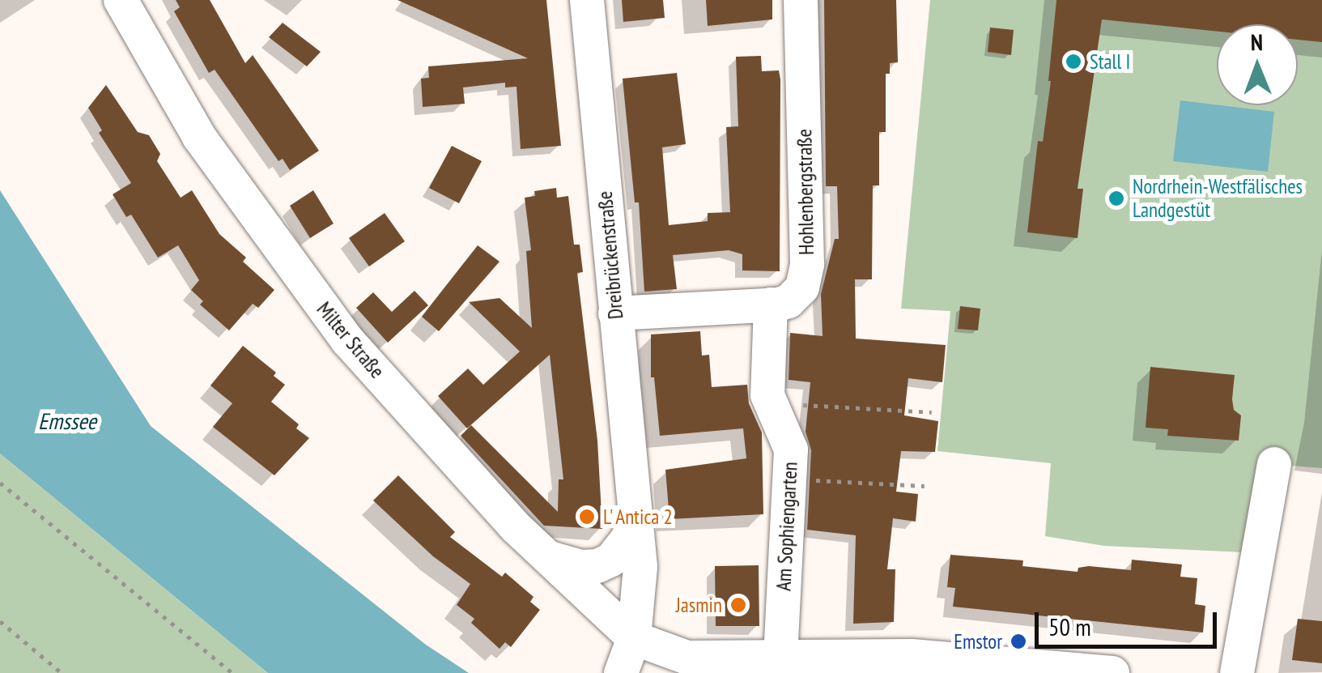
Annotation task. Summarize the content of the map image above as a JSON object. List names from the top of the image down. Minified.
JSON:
{"streets":{"street":["Hohlenbergstraße","Dreibrückenstraße","Milter Straße","Am Sophiengarten"]},"crossings":[["Hohlenbergstraße","Dreibrückenstraße"],["Hohlenbergstraße","Am Sophiengarten"],["Dreibrückenstraße","Milter Straße"]],"water":["Emssee"],"places":["Stall I","Nordrhein-Westfälisches Landgestüt","L' Antica 2","Jasmin","Emstor"],"scale_bar":"50 m","north":"top"}
